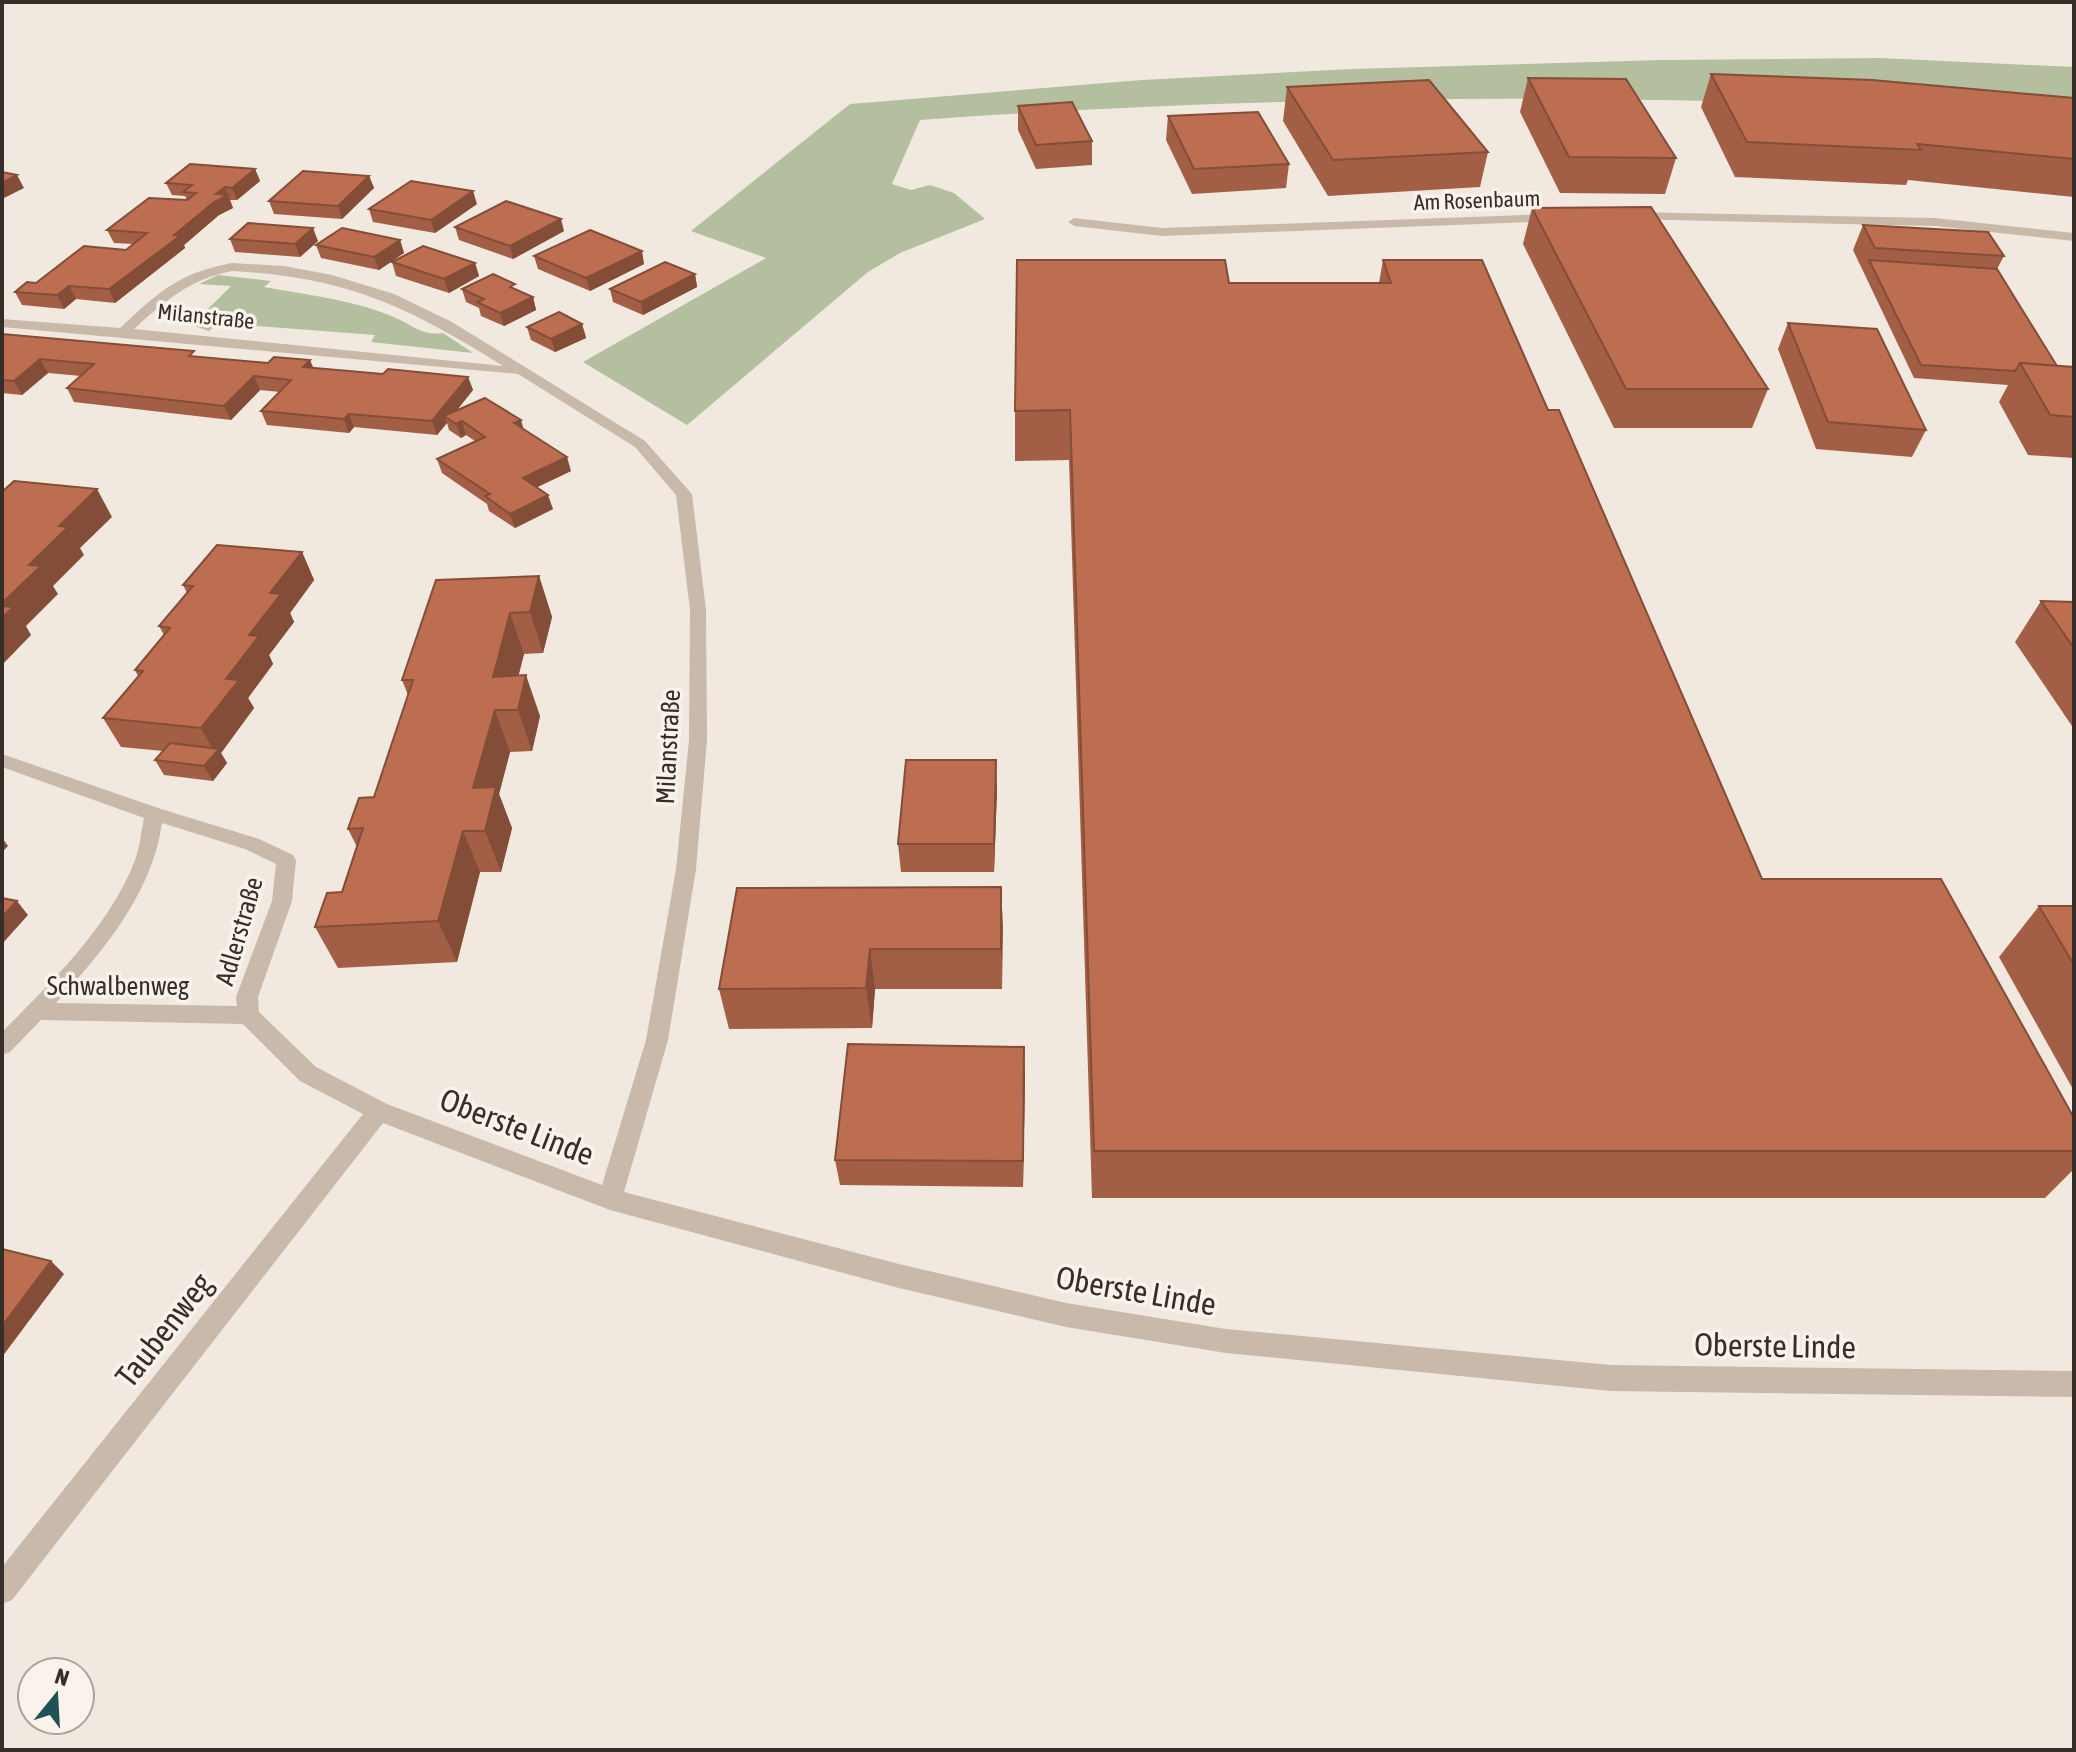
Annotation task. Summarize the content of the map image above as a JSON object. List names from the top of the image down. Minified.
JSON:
{"streets":{"street":["Am Rosenbaum","Milanstraße","Adlerstraße","Schwalbenweg","Oberste Linde","Taubenweg"]},"crossings":[["Milanstraße","Oberste Linde"],["Adlerstraße","Schwalbenweg"],["Adlerstraße","Oberste Linde"],["Schwalbenweg","Oberste Linde"],["Oberste Linde","Taubenweg"]],"north":"top"}
